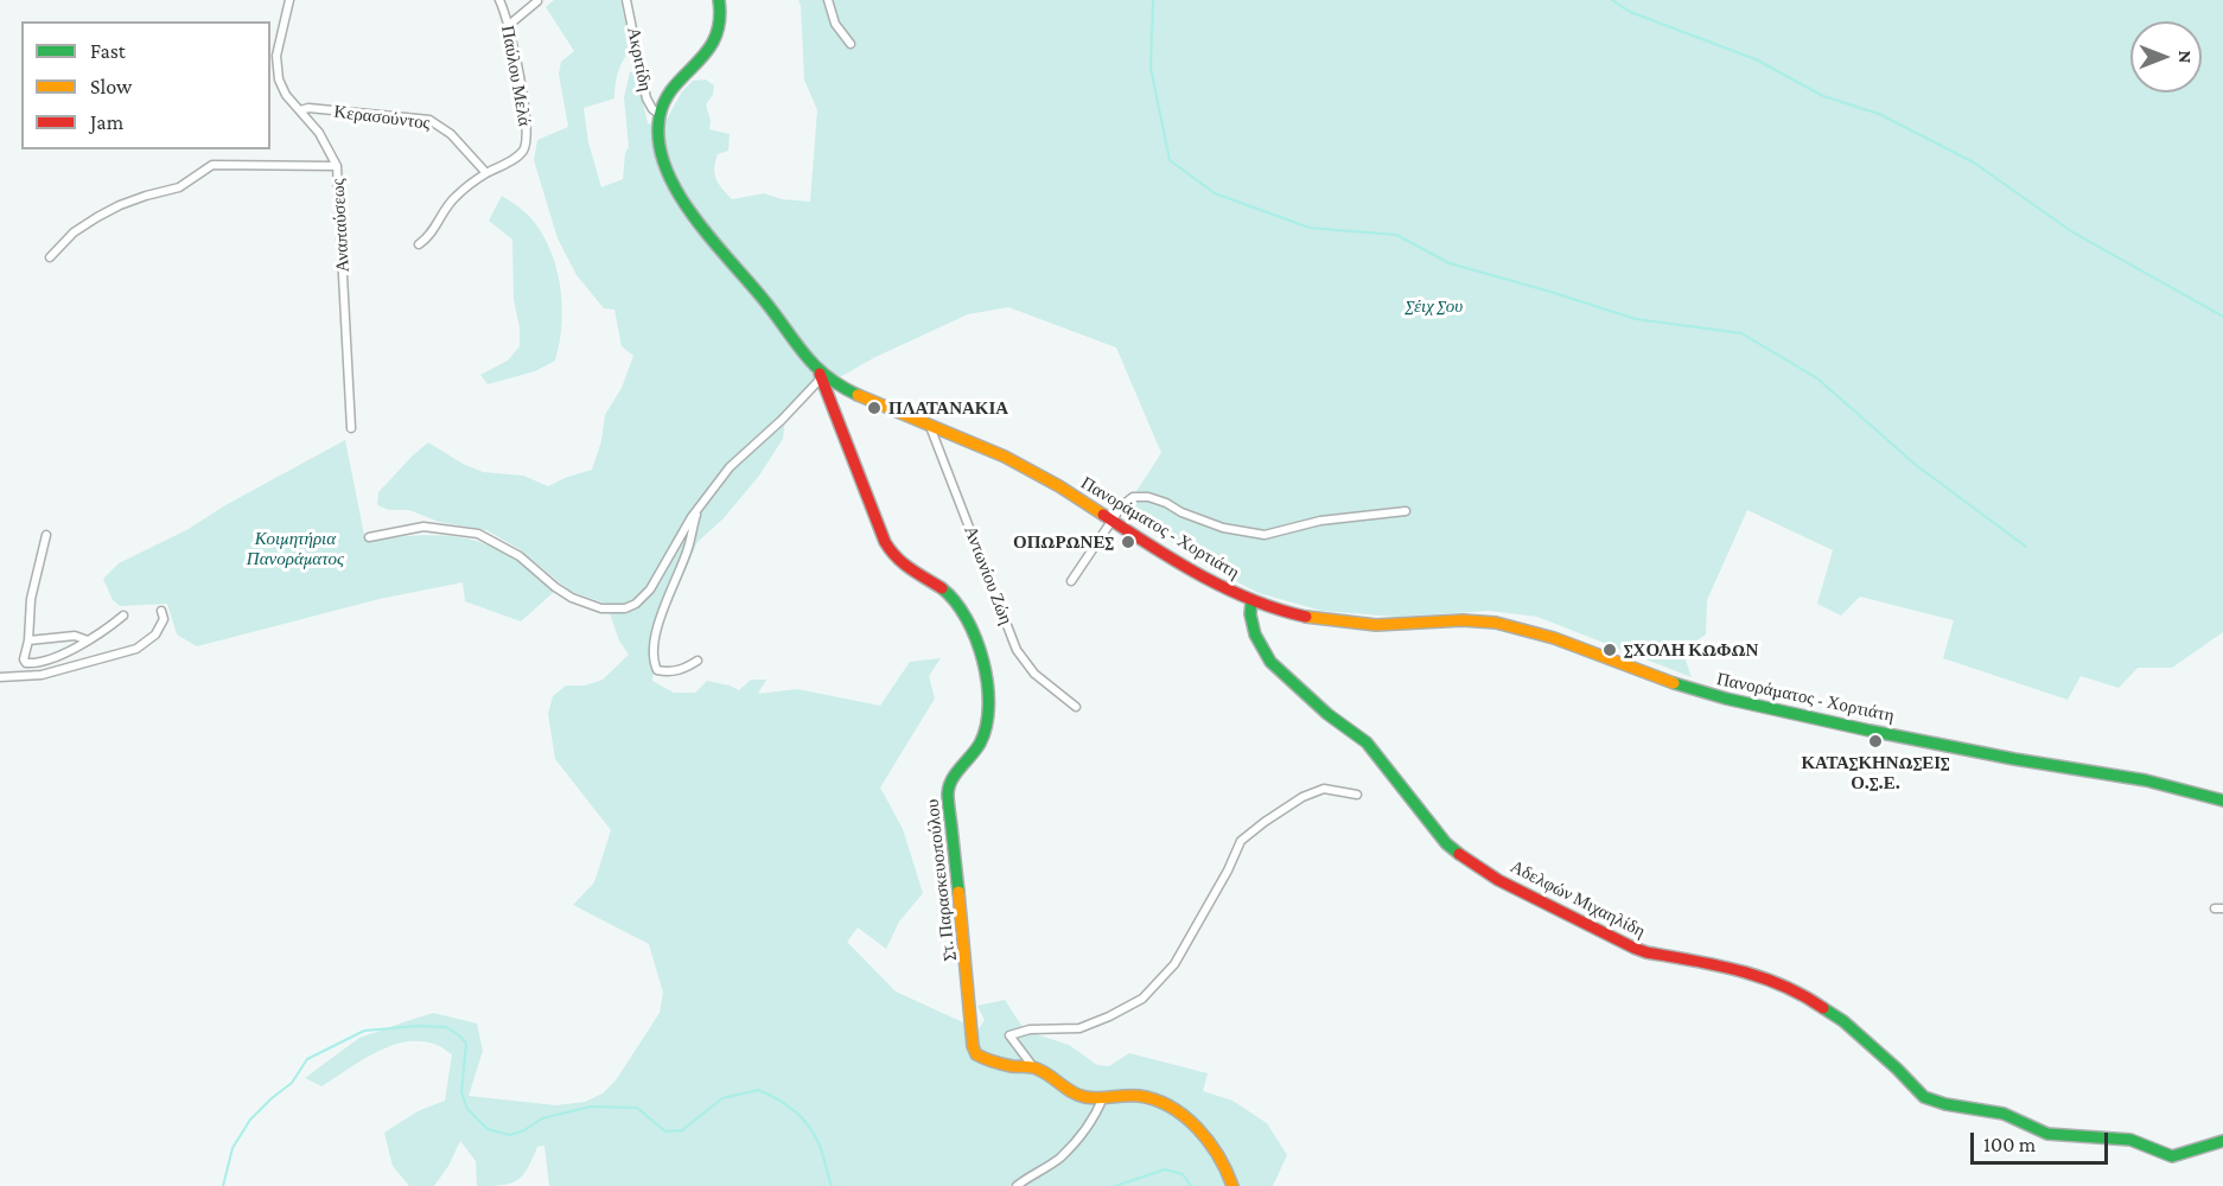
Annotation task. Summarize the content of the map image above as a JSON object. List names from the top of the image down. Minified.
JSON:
{"streets":{"street":["Ακριτίδη","Παύλου Μελά","Κερασούντος","Αναπαύσεως","Πανοράματος - Χορτιάτη","Αντωνίου Ζώη","Στ. Παρασκευοπούλου","Αδελφών Μιχαηλίδη"]},"crossings":[["Ακριτίδη","Πανοράματος - Χορτιάτη"],["Παύλου Μελά","Κερασούντος"],["Κερασούντος","Αναπαύσεως"],["Πανοράματος - Χορτιάτη","Αντωνίου Ζώη"],["Πανοράματος - Χορτιάτη","Στ. Παρασκευοπούλου"],["Πανοράματος - Χορτιάτη","Αδελφών Μιχαηλίδη"]],"parks":["Σέιχ Σου","Κοιμητήρια Πανοράματος"],"places":["ΠΛΑΤΑΝΑΚΙΑ","ΟΠΩΡΩΝΕΣ","ΣΧΟΛΗ ΚΩΦΩΝ","ΚΑΤΑΣΚΗΝΩΣΕΙΣ Ο.Σ.Ε."],"legend":["Fast","Slow","Jam"],"scale_bar":"100 m","north":"right"}
